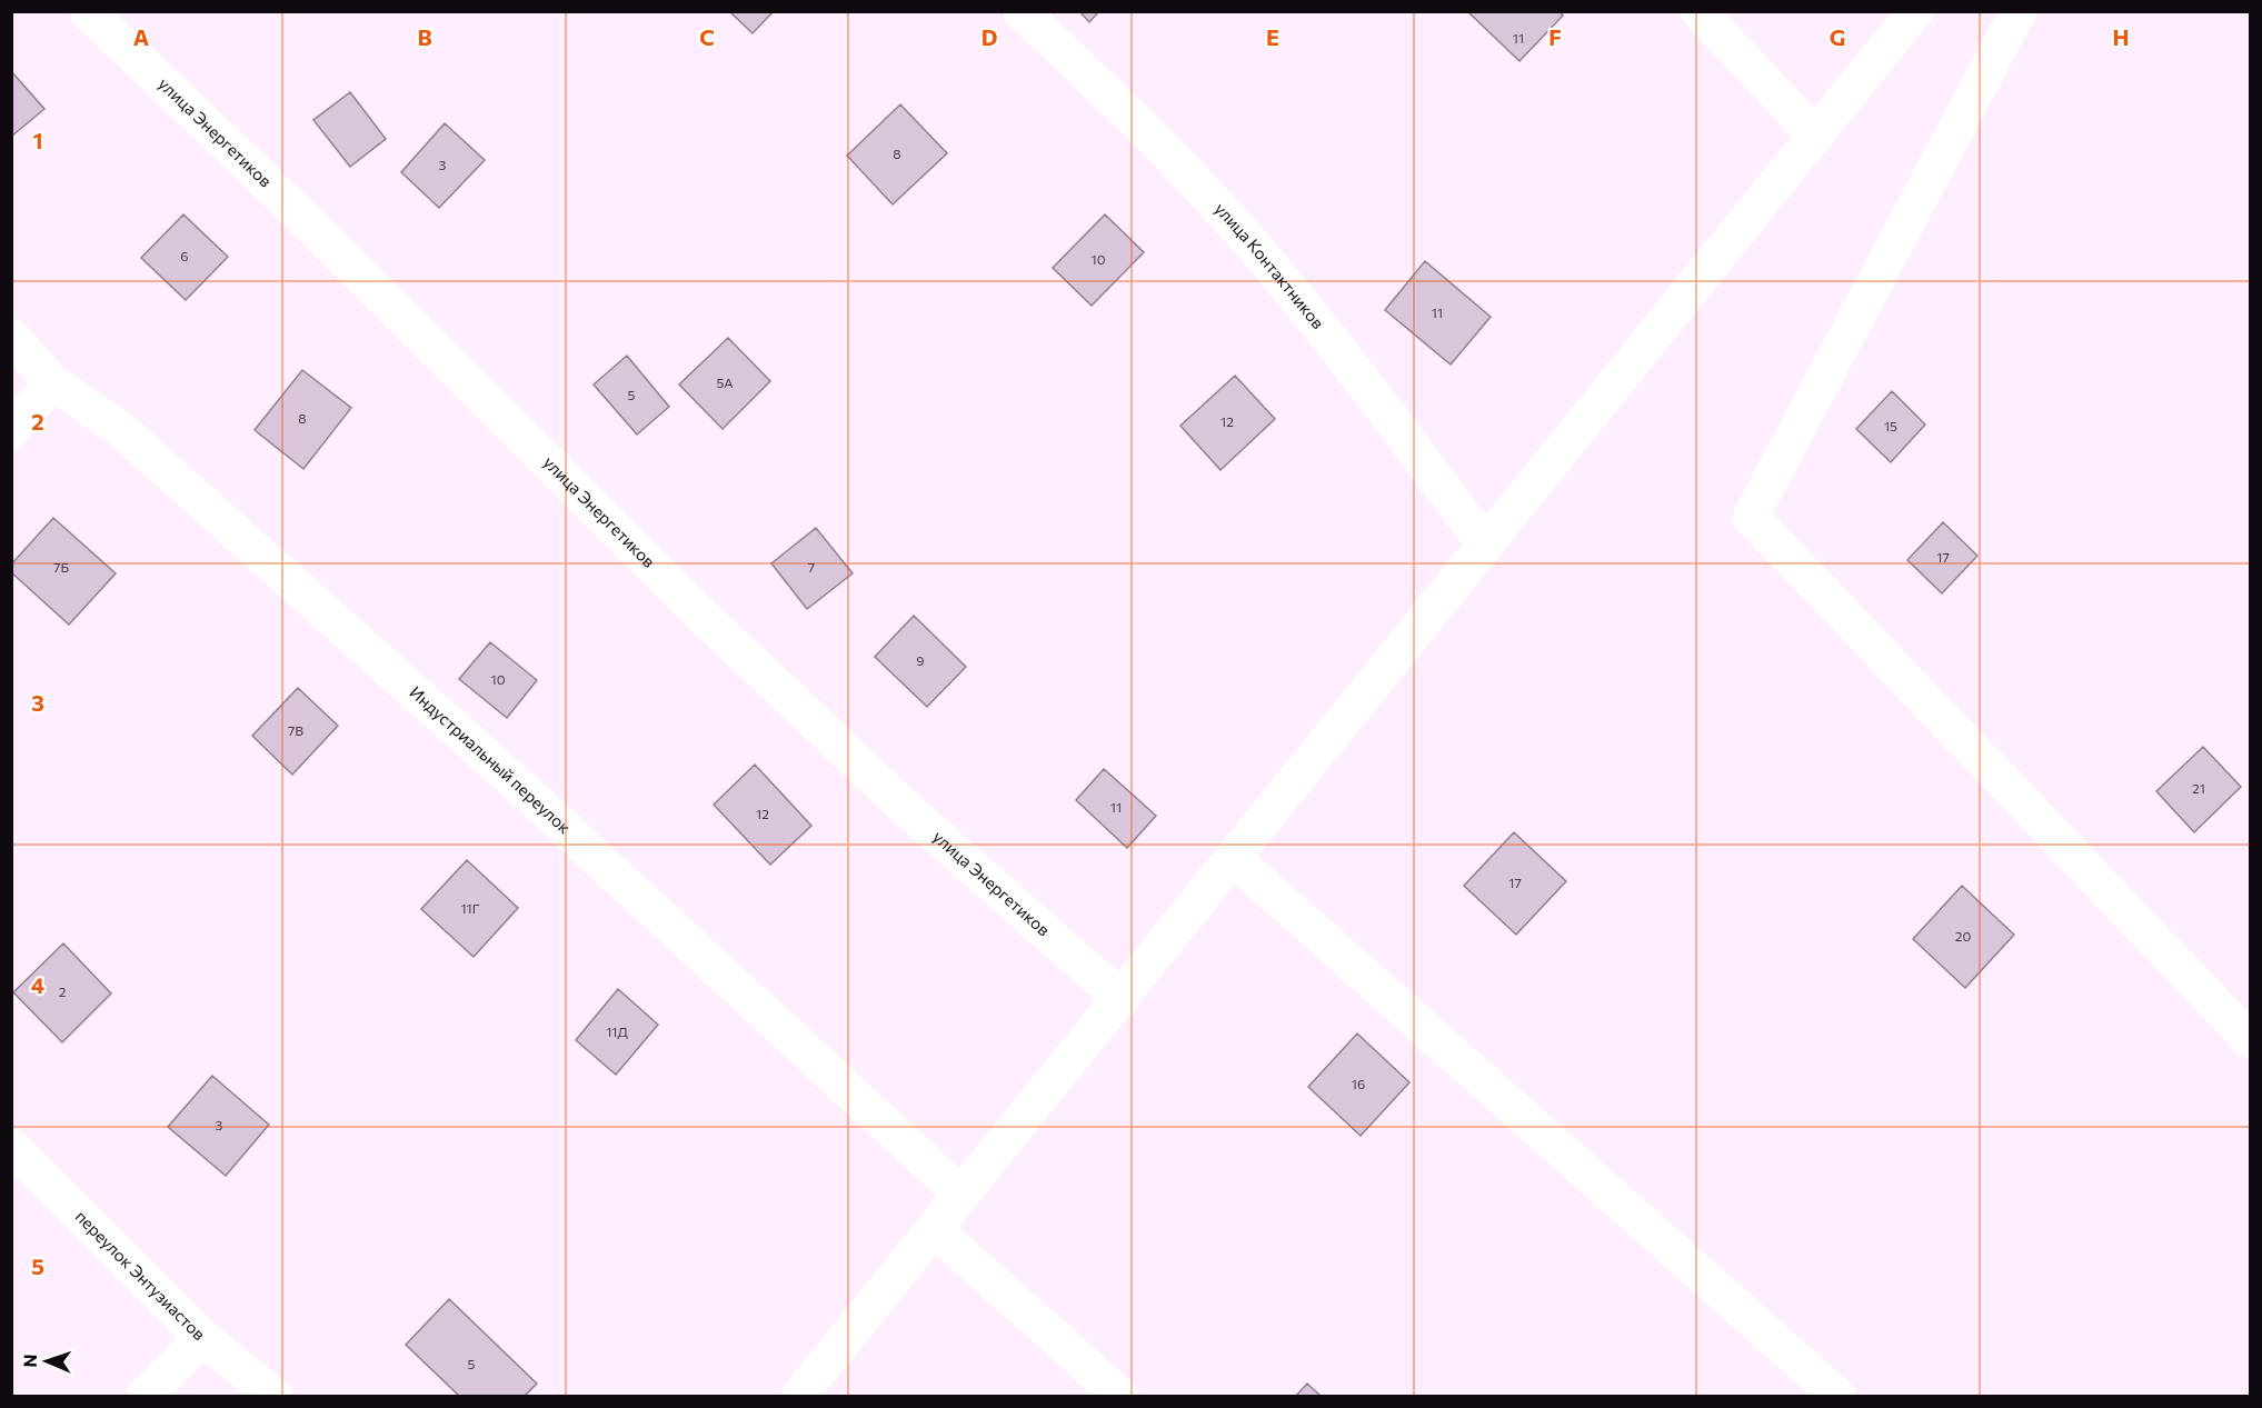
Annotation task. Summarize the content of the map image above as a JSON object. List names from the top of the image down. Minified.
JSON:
{"streets":{"street":["улица Энергетиков","улица Контактников","Индустриальный переулок","переулок Энтузиастов"]},"house_numbers":["11","8","3","6","10","11","5А","5","8","12","15","17","7Б","7","9","10","7В","21","11","12","17","11Г","20","2","11Д","16","3","5"],"north":"left","grid":{"columns":["A","B","C","D","E","F","G","H"],"rows":["1","2","3","4","5"]}}
